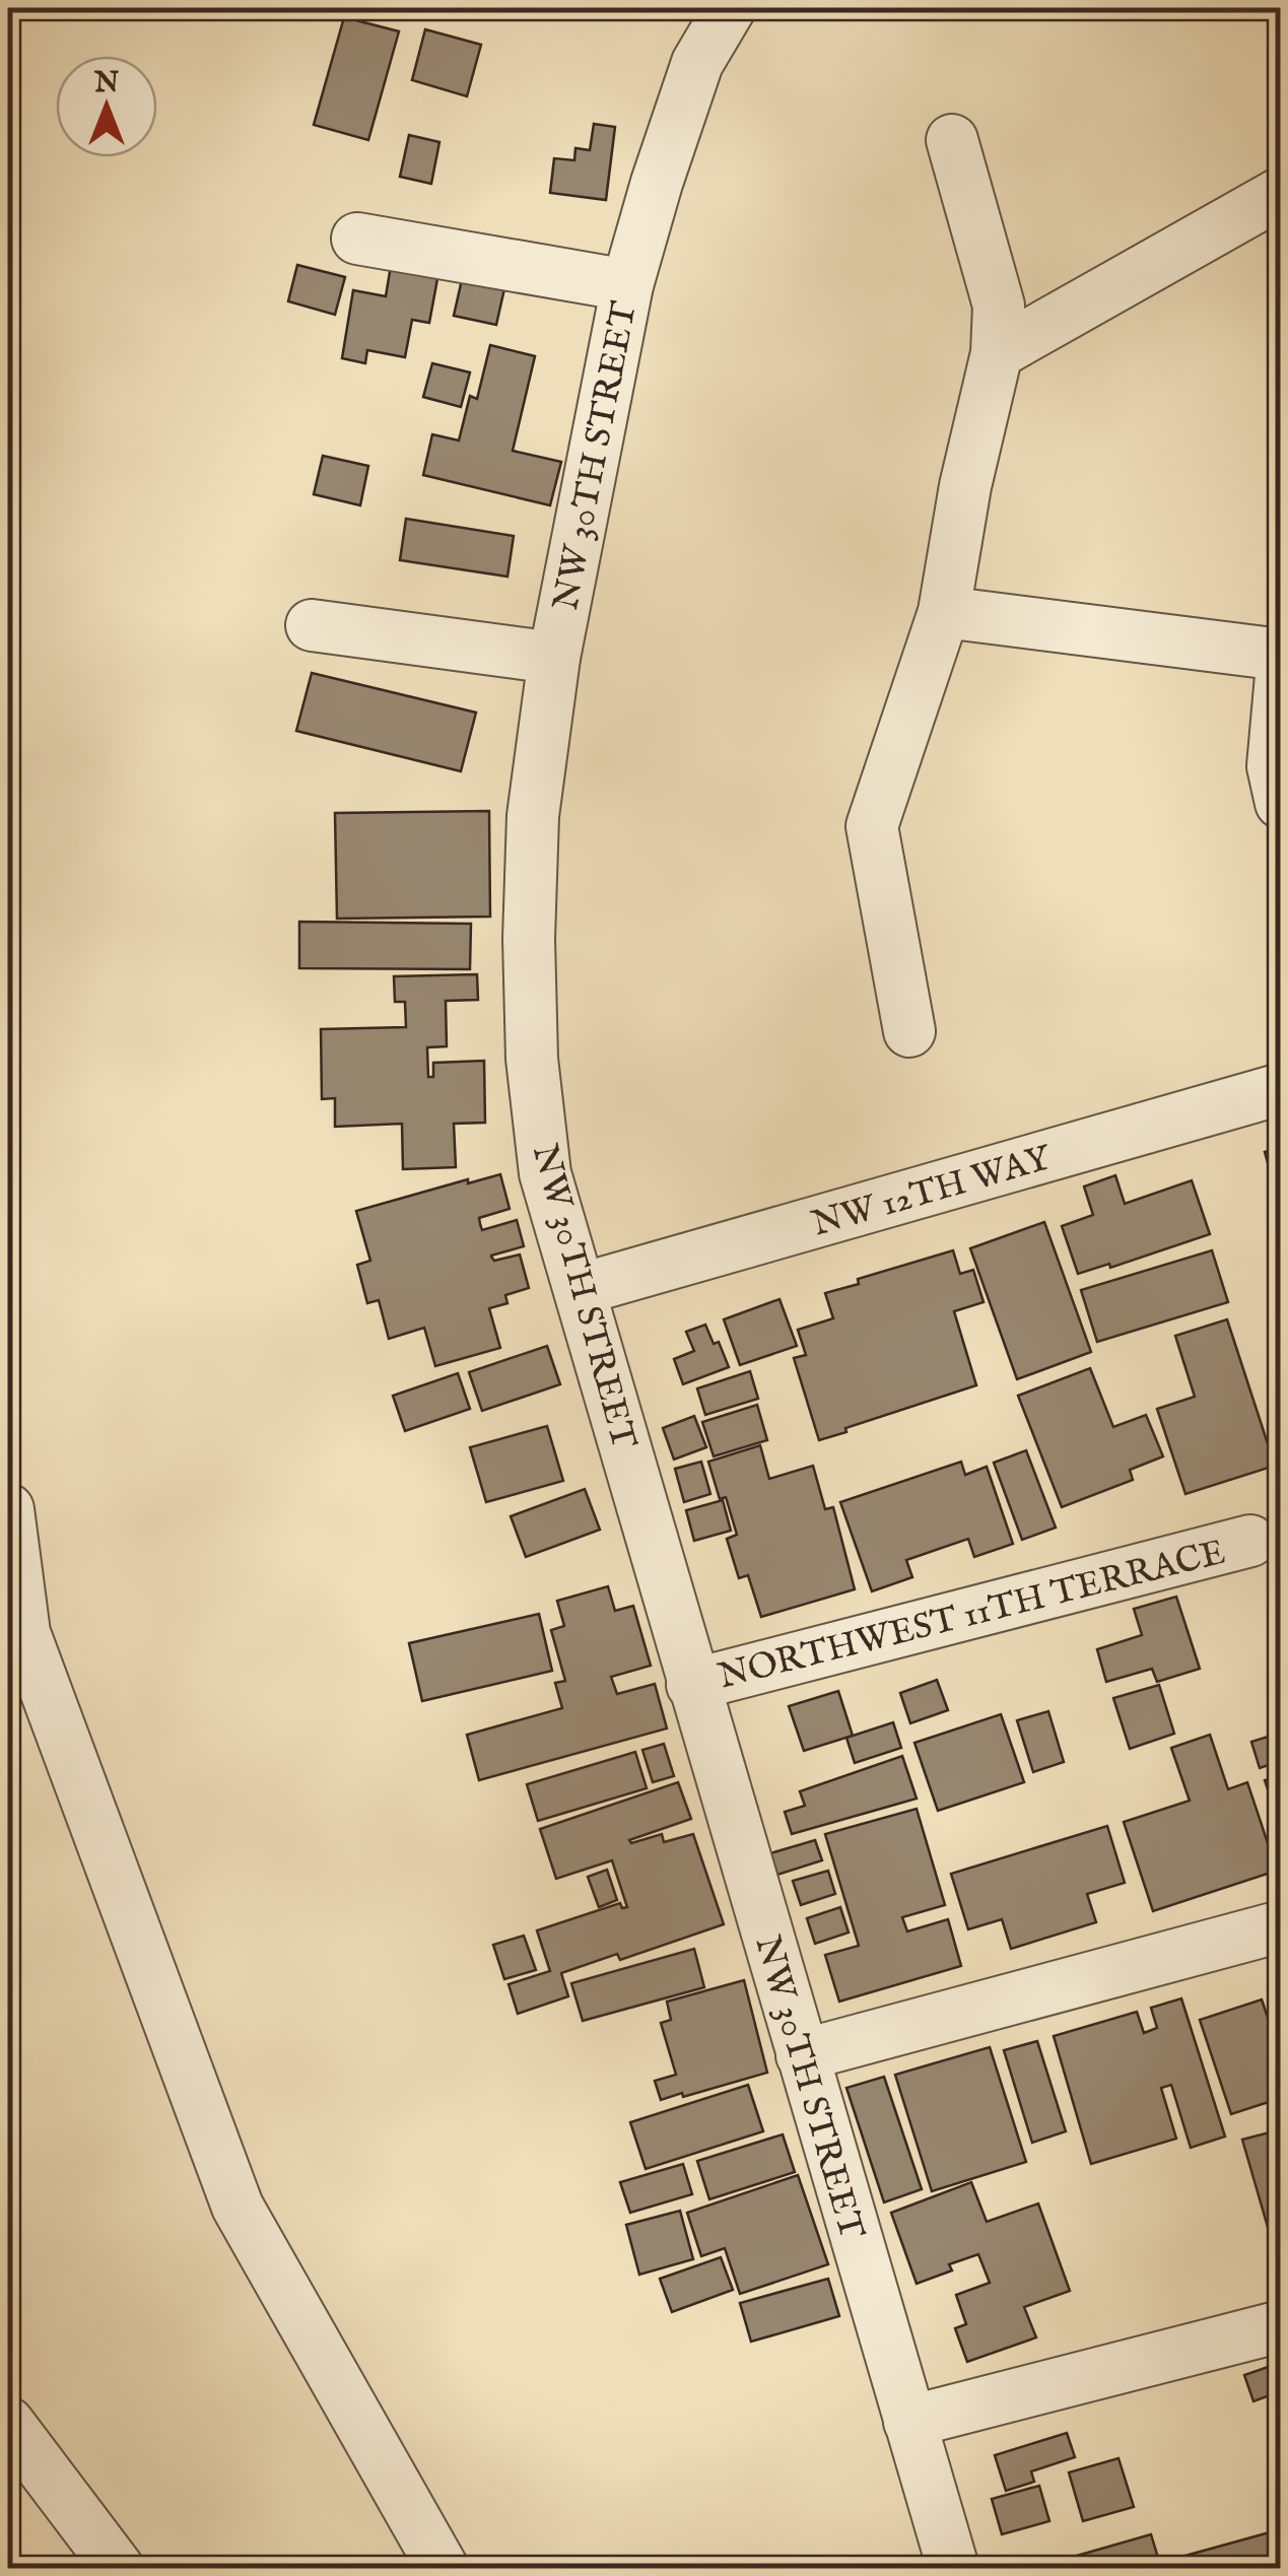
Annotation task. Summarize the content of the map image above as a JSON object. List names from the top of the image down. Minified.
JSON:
{"streets":{"street":["NW 30TH STREET","NW 12TH WAY","NORTHWEST 11TH TERRACE"]},"crossings":[["NW 30TH STREET","NW 12TH WAY"],["NW 30TH STREET","NORTHWEST 11TH TERRACE"]],"north":"top"}
